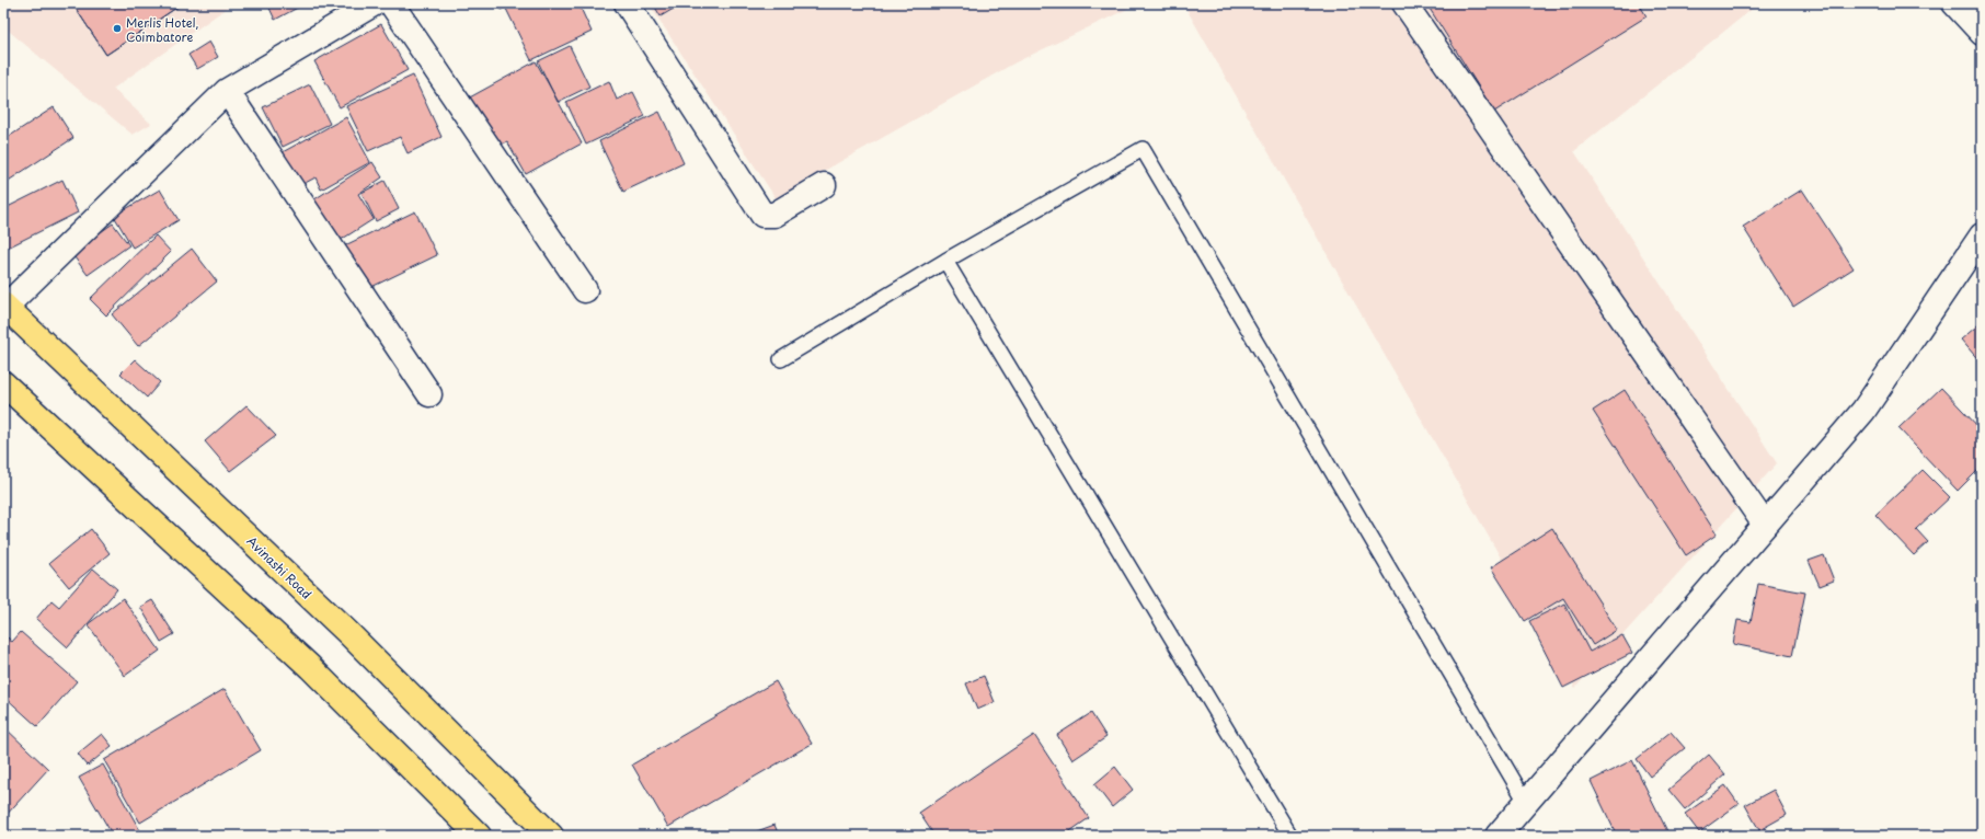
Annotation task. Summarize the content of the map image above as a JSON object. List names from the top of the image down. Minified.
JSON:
{"streets":{"main road":["Avinashi Road"]},"places":["Merlis Hotel, Coimbatore"]}
